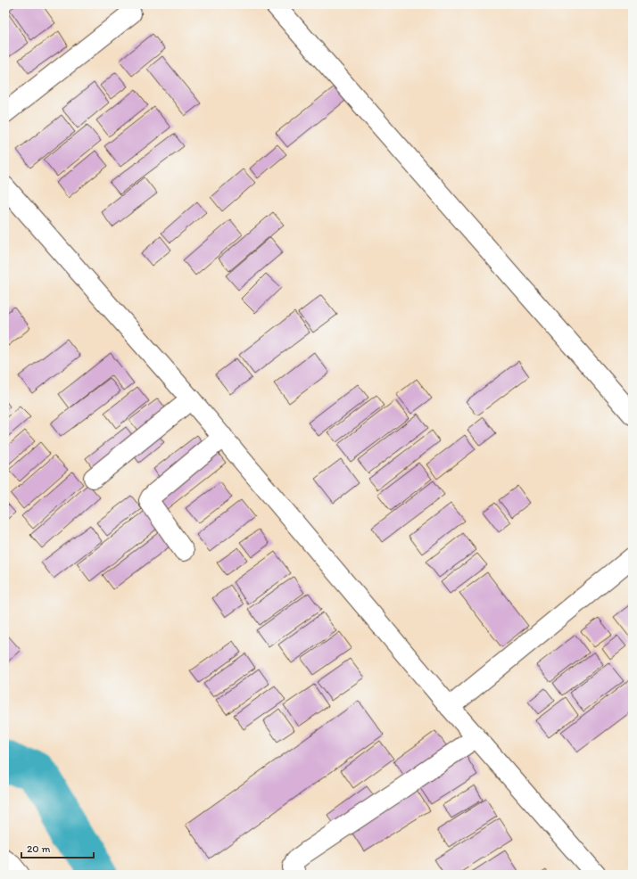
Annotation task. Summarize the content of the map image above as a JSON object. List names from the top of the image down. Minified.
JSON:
{"scale_bar":"20 m"}
